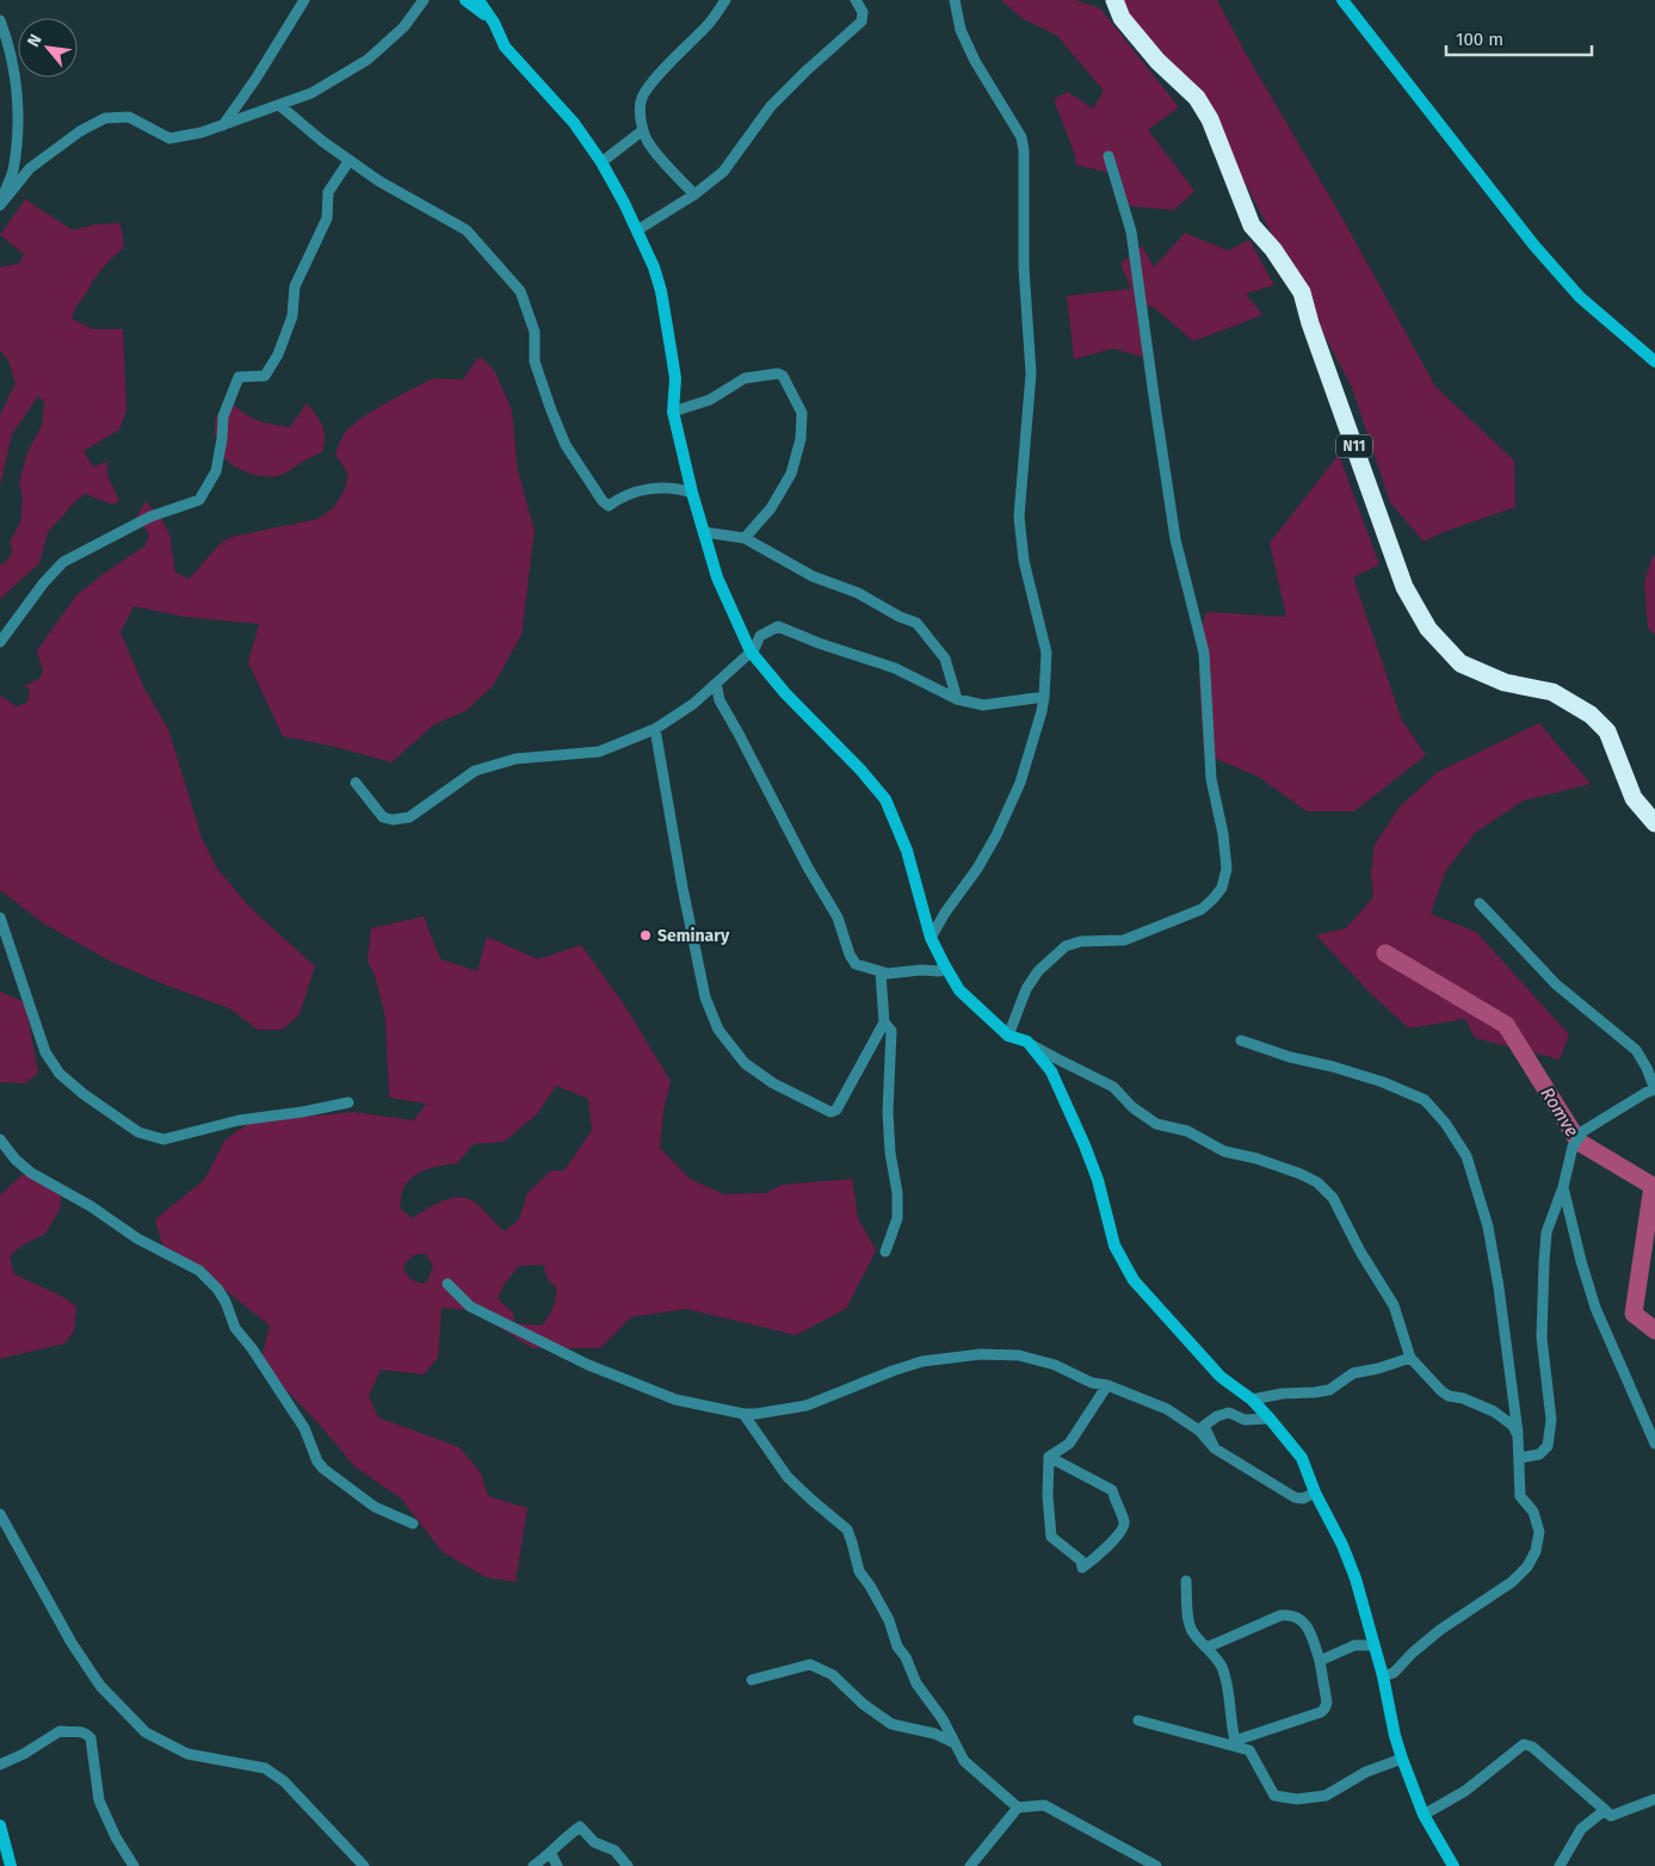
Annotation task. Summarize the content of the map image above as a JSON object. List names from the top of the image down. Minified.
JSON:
{"streets":{"highway":["N11"]},"water":["Romve"],"places":["Seminary"],"scale_bar":"100 m","north":"top left"}
